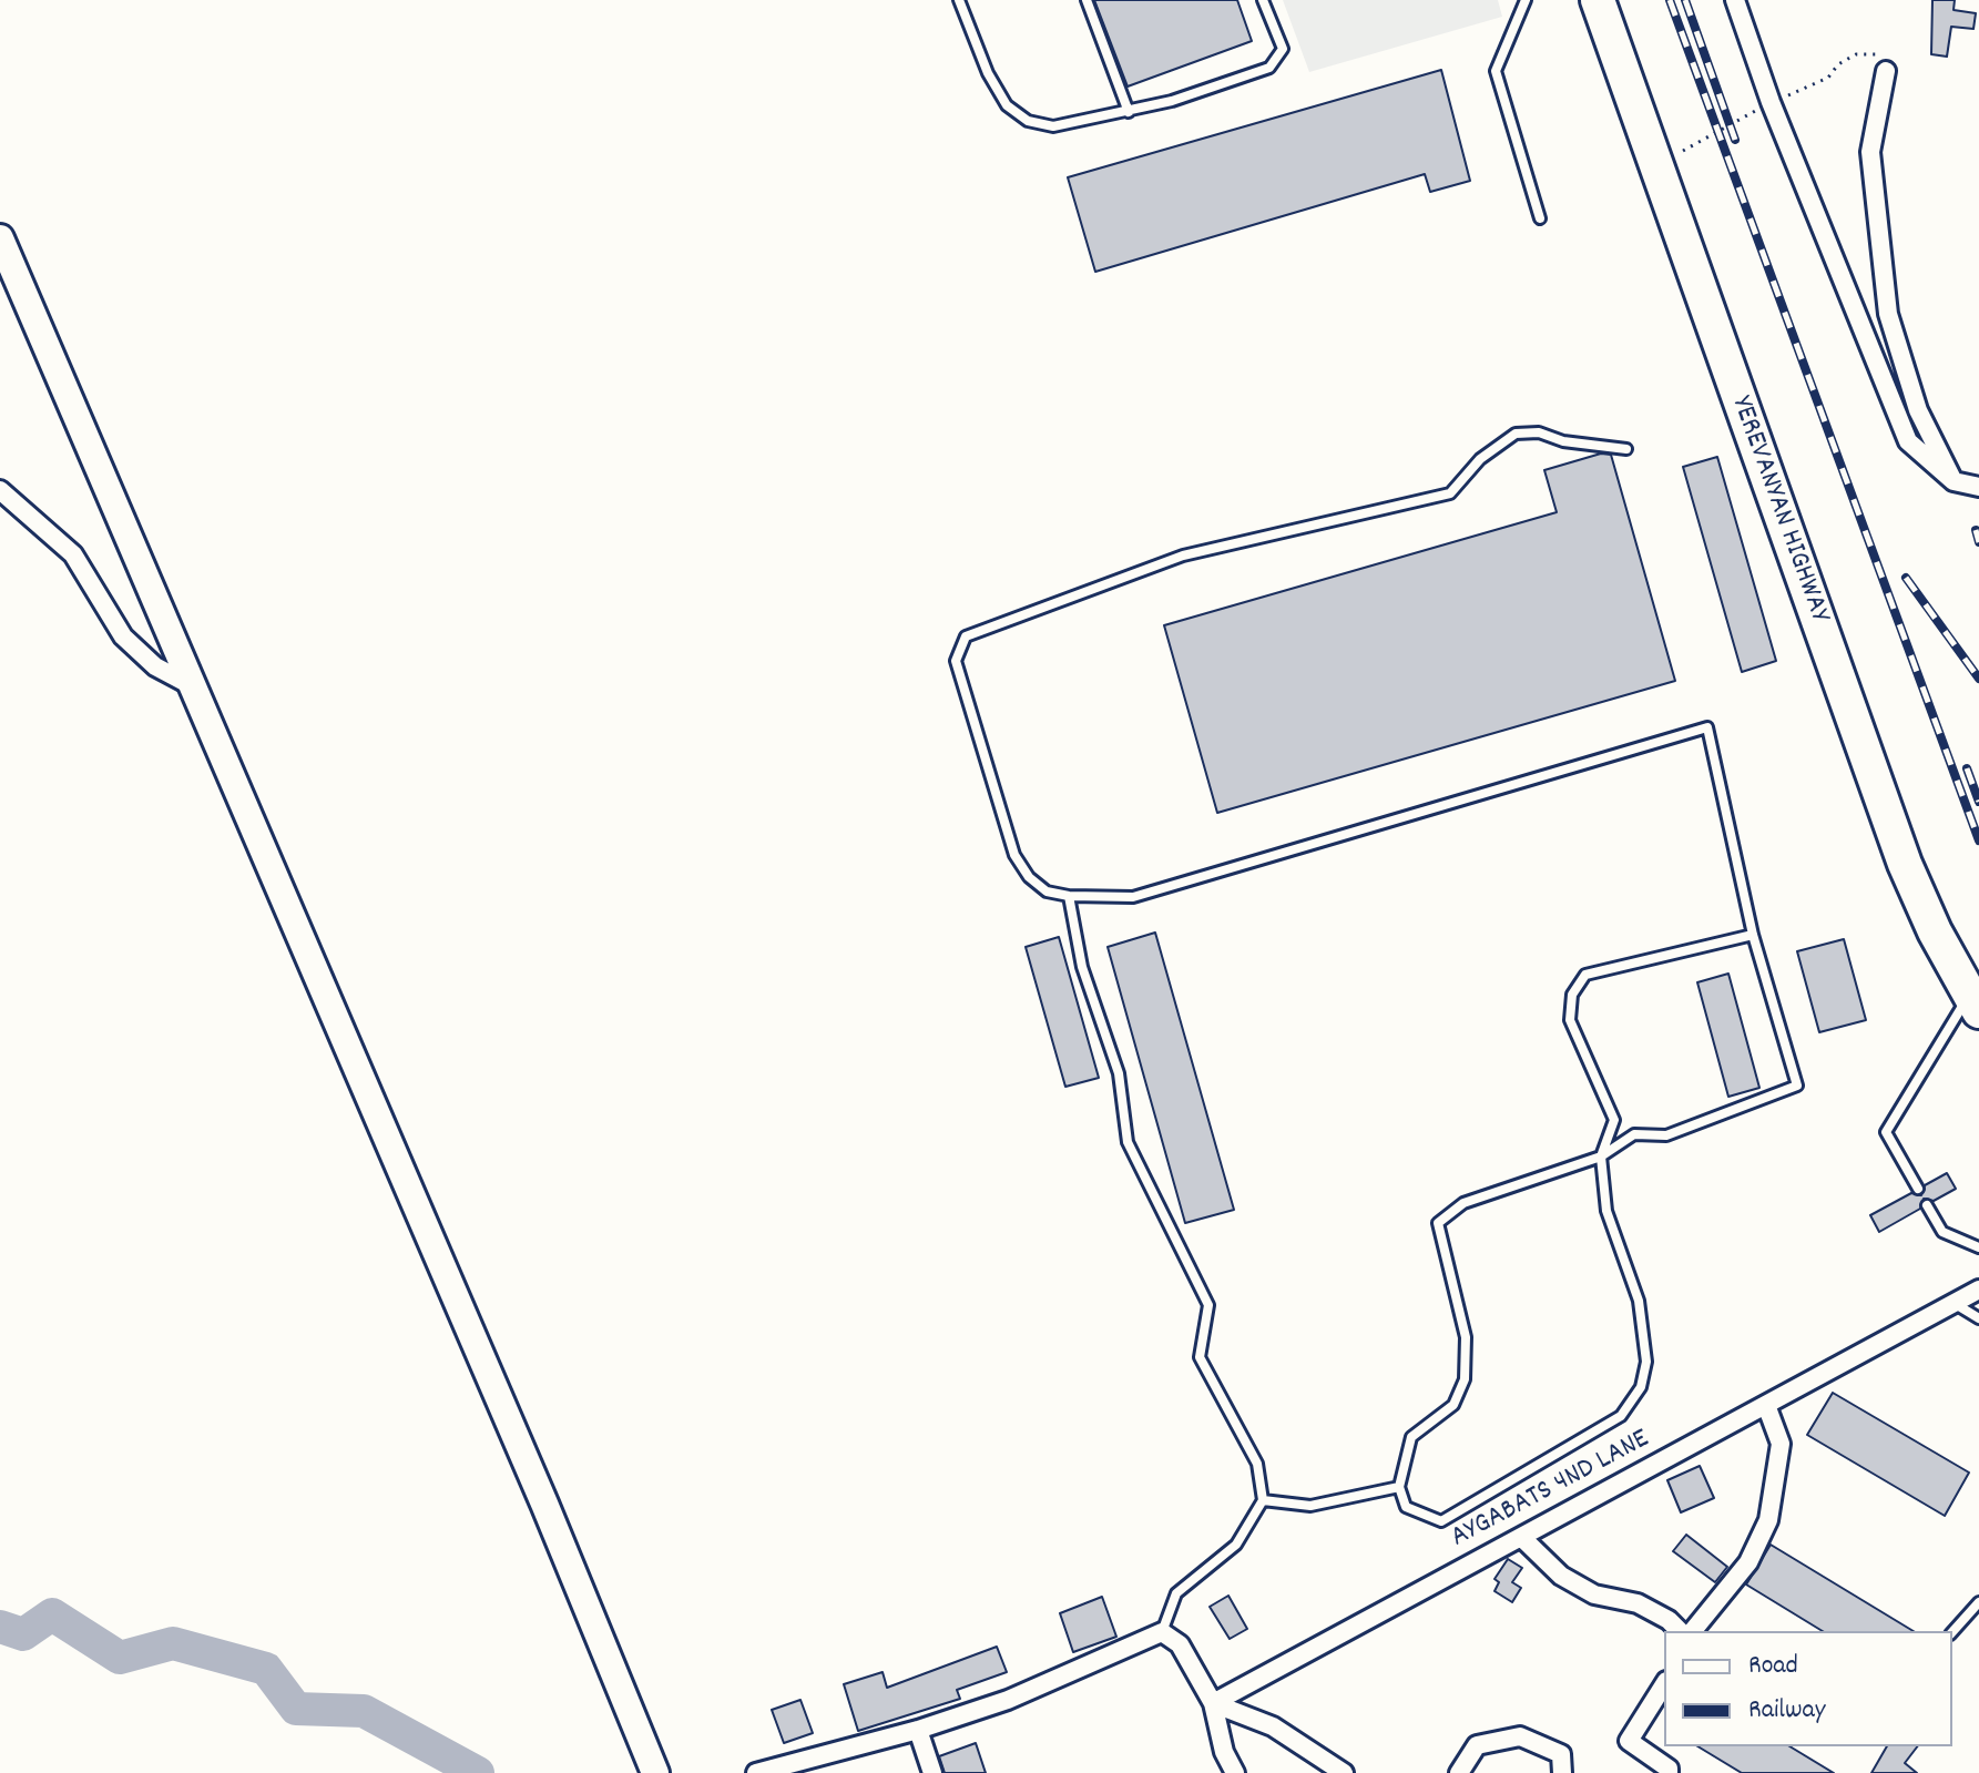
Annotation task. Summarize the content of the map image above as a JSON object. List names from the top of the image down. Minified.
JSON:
{"streets":{"highway":["YEREVANYAN HIGHWAY"],"street":["AYGABATS 4ND LANE"]},"legend":["Road","Railway"]}
